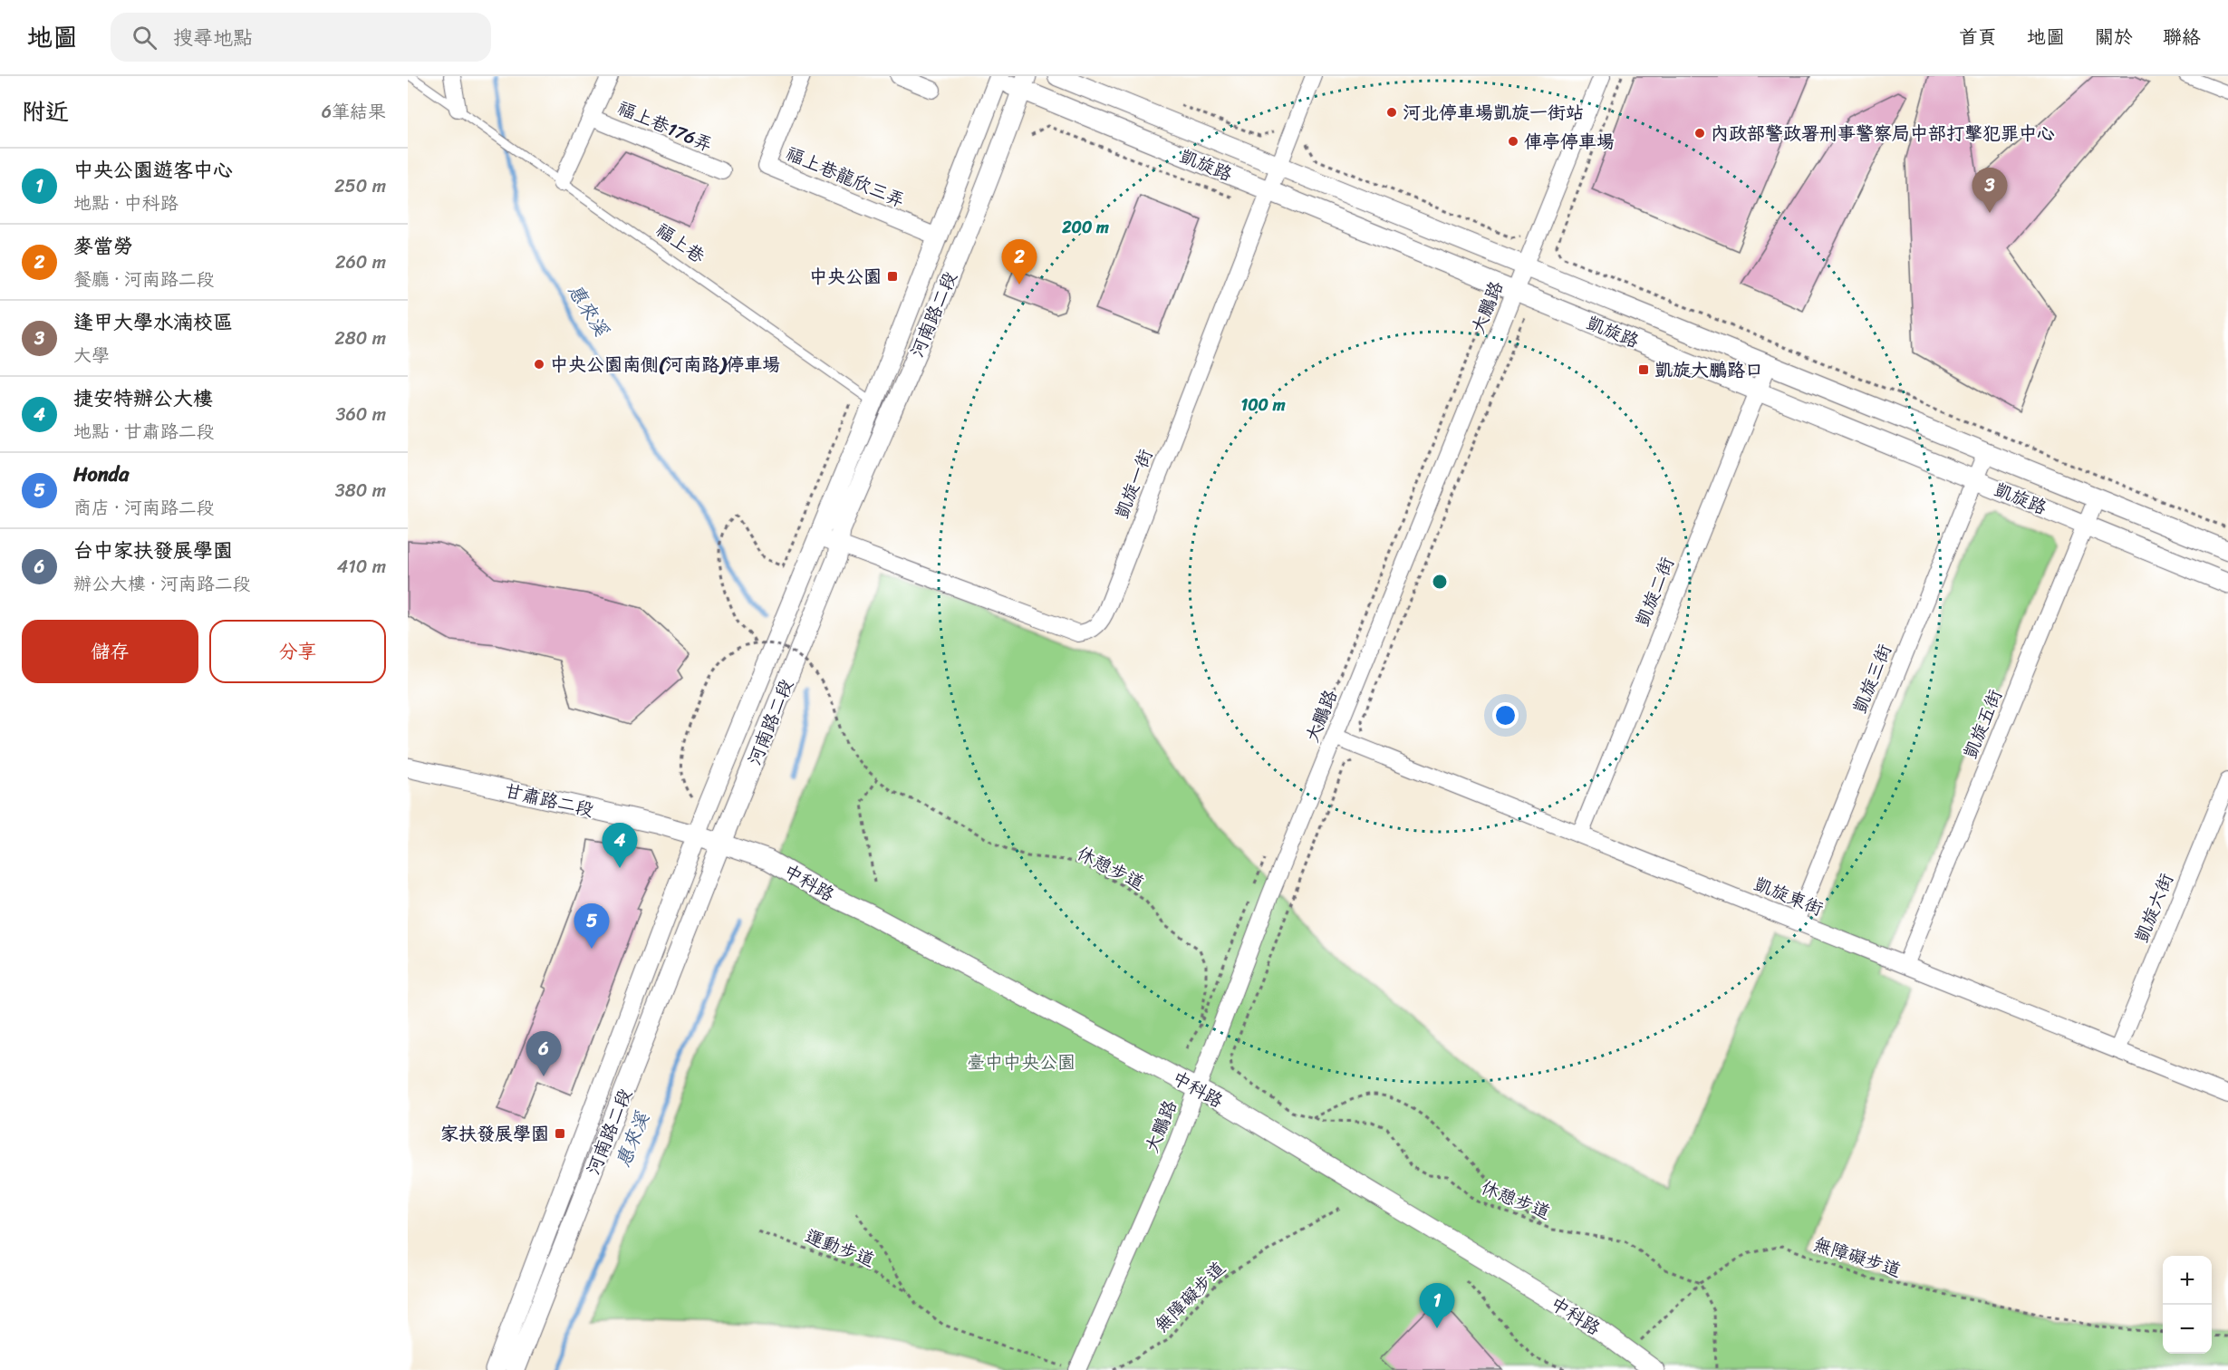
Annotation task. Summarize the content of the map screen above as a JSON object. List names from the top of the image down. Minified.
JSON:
{"streets":{"street":["福上巷176弄","凱旋路","福上巷龍欣三弄","大鵬路","河南路二段","凱旋一街","凱旋二街","凱旋三街","凱旋五街","甘肅路二段","中科路","凱旋東街","凱旋六街"],"lane":["福上巷"],"path":["休憩步道","運動步道","無障礙步道"]},"crossings":[["凱旋路","大鵬路"],["凱旋路","河南路二段"],["凱旋路","凱旋一街"],["凱旋路","凱旋二街"],["凱旋路","凱旋三街"],["凱旋路","凱旋五街"],["福上巷龍欣三弄","河南路二段"],["福上巷","河南路二段"],["大鵬路","中科路"],["大鵬路","凱旋東街"],["河南路二段","凱旋一街"],["河南路二段","甘肅路二段"],["河南路二段","中科路"],["凱旋二街","凱旋東街"],["凱旋三街","凱旋東街"],["凱旋五街","凱旋東街"],["甘肅路二段","中科路"],["休憩步道","無障礙步道"],["中科路","無障礙步道"],["凱旋東街","凱旋六街"]],"water":["惠來溪"],"parks":["臺中中央公園"],"places":{"other":["河北停車場凱旋一街站","內政部警政署刑事警察局中部打擊犯罪中心","俥亭停車場","中央公園南側(河南路)停車場"],"transit":["中央公園","凱旋大鵬路口","家扶發展學園"]},"page":{"header":"地圖","search":"搜尋地點","nav":["首頁","地圖","關於","聯絡"],"heading":["附近","6筆結果"],"list":[{"mark":"1","name":"中央公園遊客中心","note":"地點 · 中科路","value":"250 m"},{"mark":"2","name":"麥當勞","note":"餐廳 · 河南路二段","value":"260 m"},{"mark":"3","name":"逢甲大學水湳校區","note":"大學","value":"280 m"},{"mark":"4","name":"捷安特辦公大樓","note":"地點 · 甘肅路二段","value":"360 m"},{"mark":"5","name":"Honda","note":"商店 · 河南路二段","value":"380 m"},{"mark":"6","name":"台中家扶發展學園","note":"辦公大樓 · 河南路二段","value":"410 m"}],"pins":["3","2","4","5","6","1"],"buttons":["儲存","分享"],"map_buttons":["+","−"]},"rings":["200 m","100 m"]}
